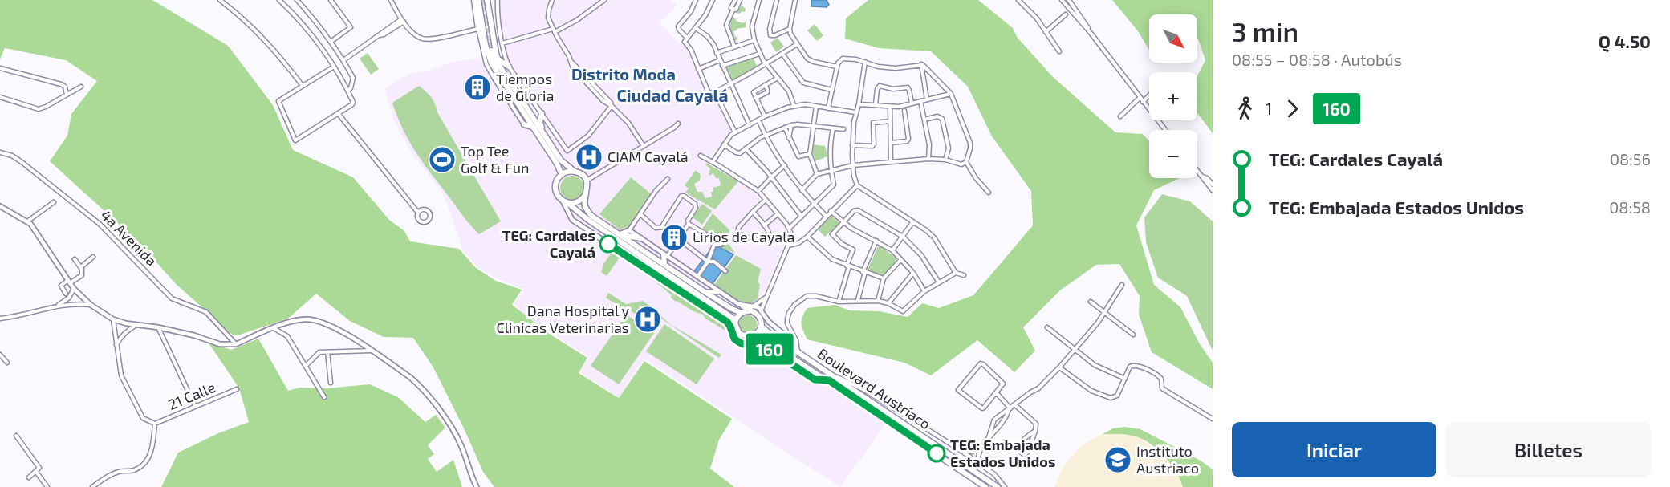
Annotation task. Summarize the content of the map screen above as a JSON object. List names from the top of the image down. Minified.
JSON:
{"streets":{"main road":["Boulevard Austríaco"],"street":["4a Avenida","21 Calle"]},"districts":["Distrito Moda","Ciudad Cayalá"],"places":{"building":["Tiempos de Gloria","Lirios de Cayala"],"hospital":["CIAM Cayalá","Dana Hospital y Clinicas Veterinarias"],"sports":["Top Tee Golf & Fun"],"other":["TEG: Cardales Cayalá","TEG: Embajada Estados Unidos"],"school or university":["Instituto Austriaco"]},"lines":["bus line 160"],"north":"bottom right","page":{"on_map":"160","heading":["3 min","08:55 – 08:58 · Autobús","Q 4.50"],"map_buttons":["+","−"],"legs":["1","160"],"list":[{"name":"TEG: Cardales Cayalá","value":"08:56"},{"name":"TEG: Embajada Estados Unidos","value":"08:58"}],"buttons":["Iniciar","Billetes"]}}
